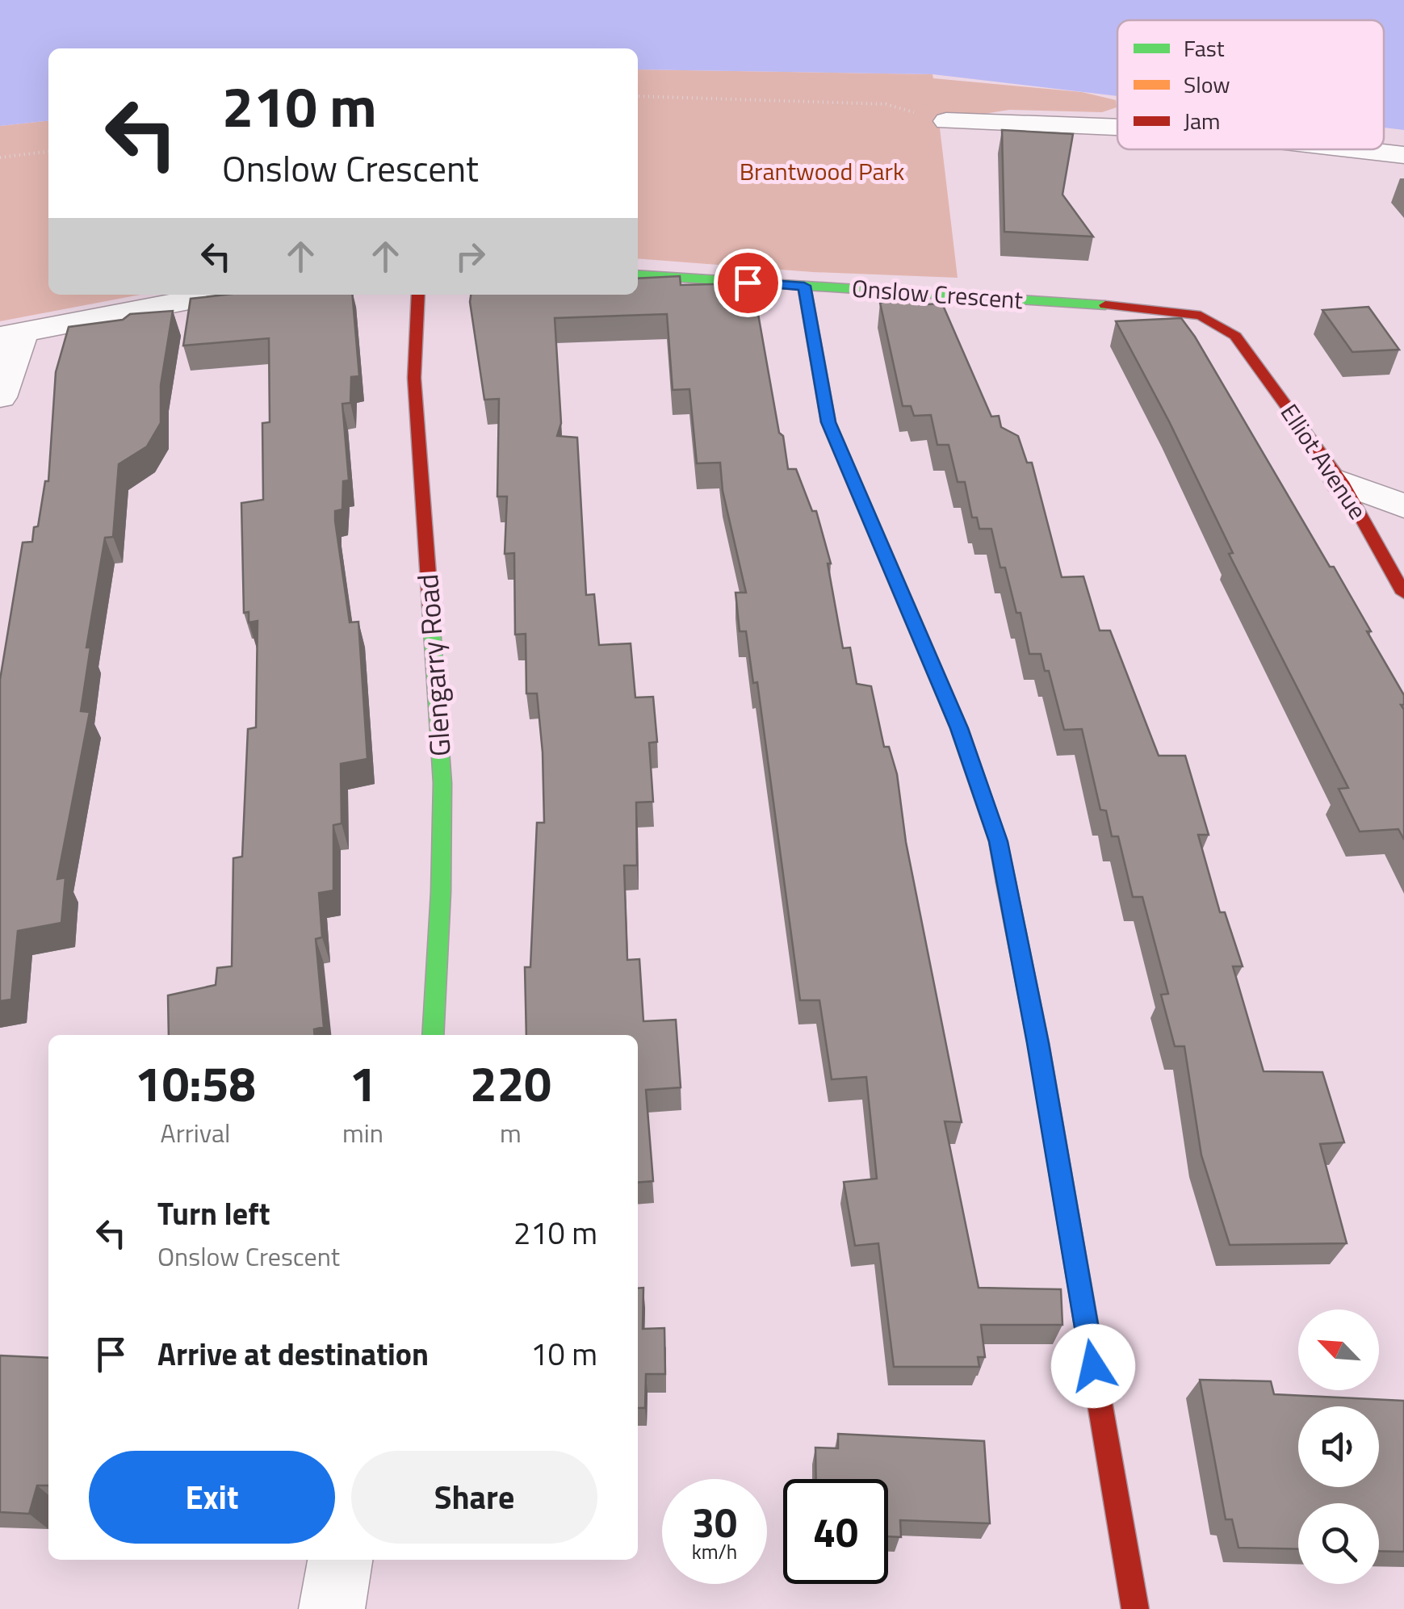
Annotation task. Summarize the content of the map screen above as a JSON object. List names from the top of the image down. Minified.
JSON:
{"streets":{"street":["Onslow Crescent","Elliot Avenue","Glengarry Road"]},"crossings":[["Onslow Crescent","Elliot Avenue"]],"parks":["Brantwood Park"],"legend":["Fast","Slow","Jam"],"north":"top left","page":{"turn":["210 m","Onslow Crescent"],"eta":["10:58","Arrival","1","min","220","m"],"list":[{"name":"Turn left","note":"Onslow Crescent","value":"210 m"},{"name":"Arrive at destination","value":"10 m"}],"buttons":["Exit","Share"],"speed":"30 km/h","limit":"40"}}
